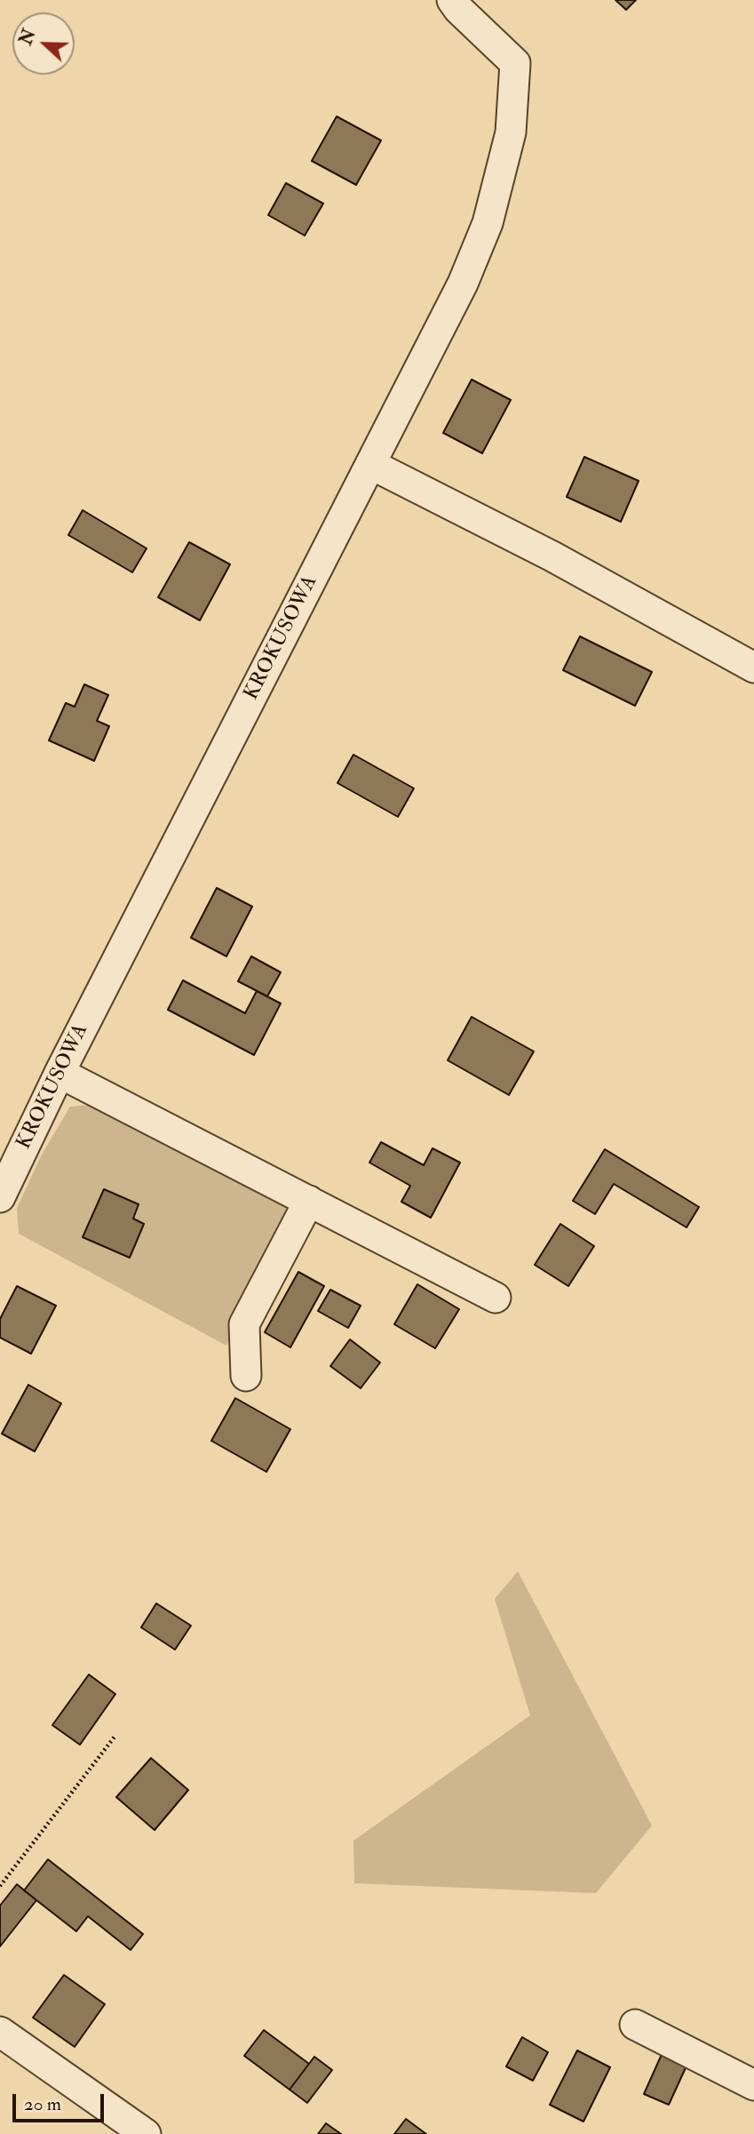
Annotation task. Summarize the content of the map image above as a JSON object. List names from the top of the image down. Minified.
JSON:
{"streets":{"street":["KROKUSOWA"]},"scale_bar":"20 m","north":"left"}
